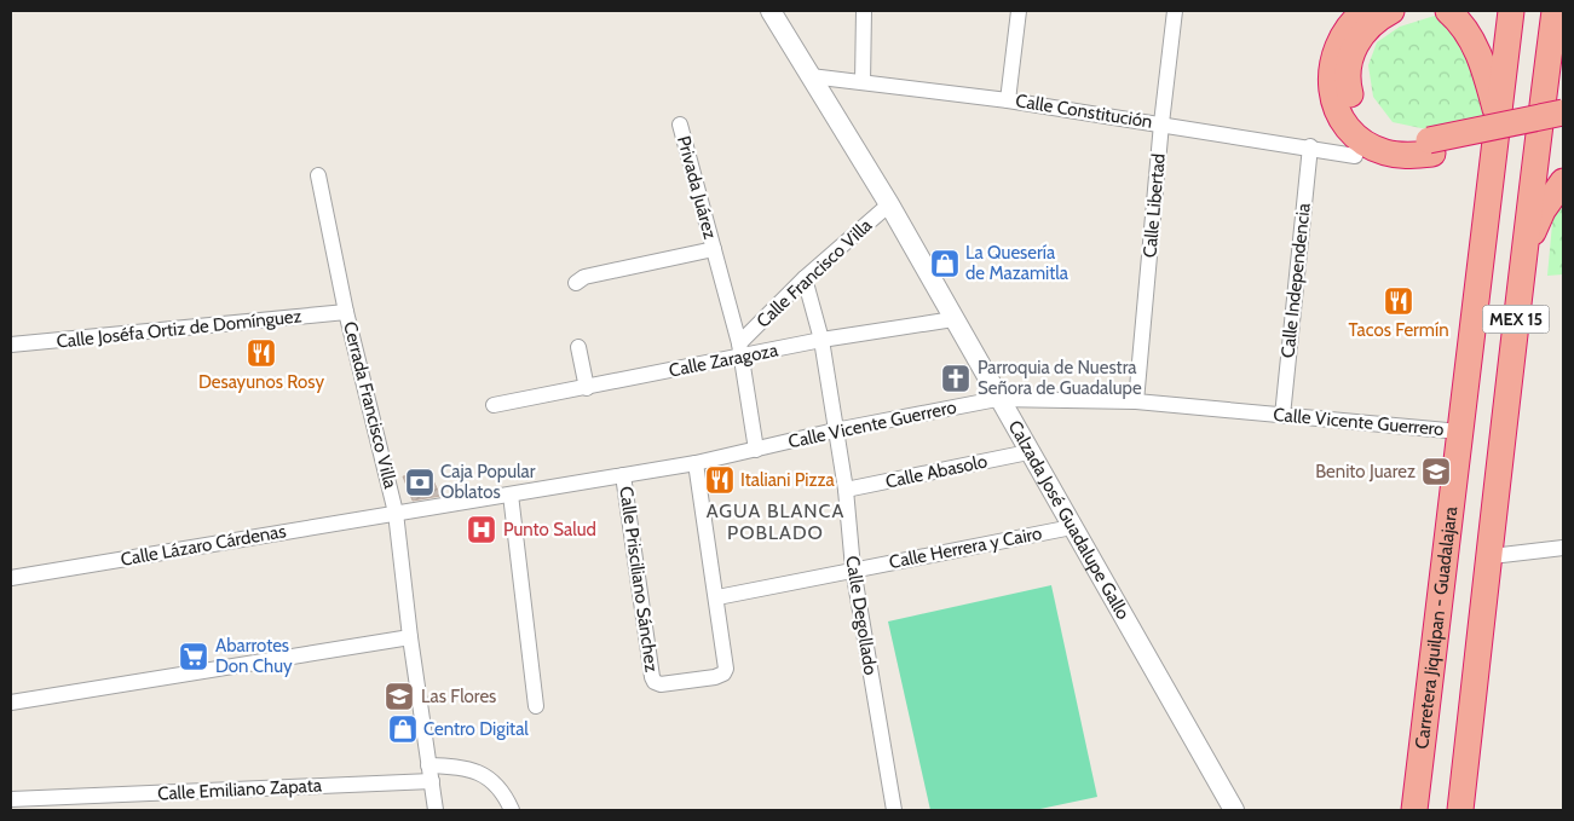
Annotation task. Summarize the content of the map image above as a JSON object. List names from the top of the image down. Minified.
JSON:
{"streets":{"highway":["MEX 15","Carretera Jiquilpan - Guadalajara"],"street":["Calle Constitución","Privada Juárez","Calle Libertad","Calle Francisco Villa","Calle Independencia","Calle Joséfa Ortiz de Domínguez","Calle Zaragoza","Cerrada Francisco Villa","Calle Vicente Guerrero","Calle Abasolo","Calzada José Guadalupe Gallo","Calle Lázaro Cárdenas","Calle Herrera y Cairo","Calle Prisciliano Sánchez","Calle Degollado","Calle Emiliano Zapata"]},"crossings":[["Calle Constitución","Calle Libertad"],["Calle Constitución","Calle Independencia"],["Calle Constitución","Calzada José Guadalupe Gallo"],["Privada Juárez","Calle Francisco Villa"],["Privada Juárez","Calle Zaragoza"],["Privada Juárez","Calle Vicente Guerrero"],["Calle Libertad","Calle Vicente Guerrero"],["Calle Francisco Villa","Calle Zaragoza"],["Calle Francisco Villa","Calzada José Guadalupe Gallo"],["Calle Francisco Villa","Calle Degollado"],["Calle Independencia","Calle Vicente Guerrero"],["Calle Joséfa Ortiz de Domínguez","Cerrada Francisco Villa"],["Calle Zaragoza","Calzada José Guadalupe Gallo"],["Calle Zaragoza","Calle Degollado"],["Cerrada Francisco Villa","Calle Vicente Guerrero"],["Cerrada Francisco Villa","Calle Lázaro Cárdenas"],["Cerrada Francisco Villa","Calle Emiliano Zapata"],["Calle Vicente Guerrero","Calzada José Guadalupe Gallo"],["Calle Vicente Guerrero","Calle Lázaro Cárdenas"],["Calle Vicente Guerrero","Calle Prisciliano Sánchez"],["Calle Vicente Guerrero","Calle Degollado"],["Calle Vicente Guerrero","Carretera Jiquilpan - Guadalajara"],["Calle Abasolo","Calzada José Guadalupe Gallo"],["Calle Abasolo","Calle Degollado"],["Calzada José Guadalupe Gallo","Calle Herrera y Cairo"],["Calle Herrera y Cairo","Calle Prisciliano Sánchez"],["Calle Herrera y Cairo","Calle Degollado"]],"districts":["AGUA BLANCA POBLADO"],"places":{"shop":["La Quesería de Mazamitla","Centro Digital"],"restaurant":["Tacos Fermín","Desayunos Rosy","Italiani Pizza"],"church":["Parroquia de Nuestra Señora de Guadalupe"],"school or university":["Benito Juarez","Las Flores"],"bank":["Caja Popular Oblatos"],"hospital":["Punto Salud"],"supermarket":["Abarrotes Don Chuy"]}}
